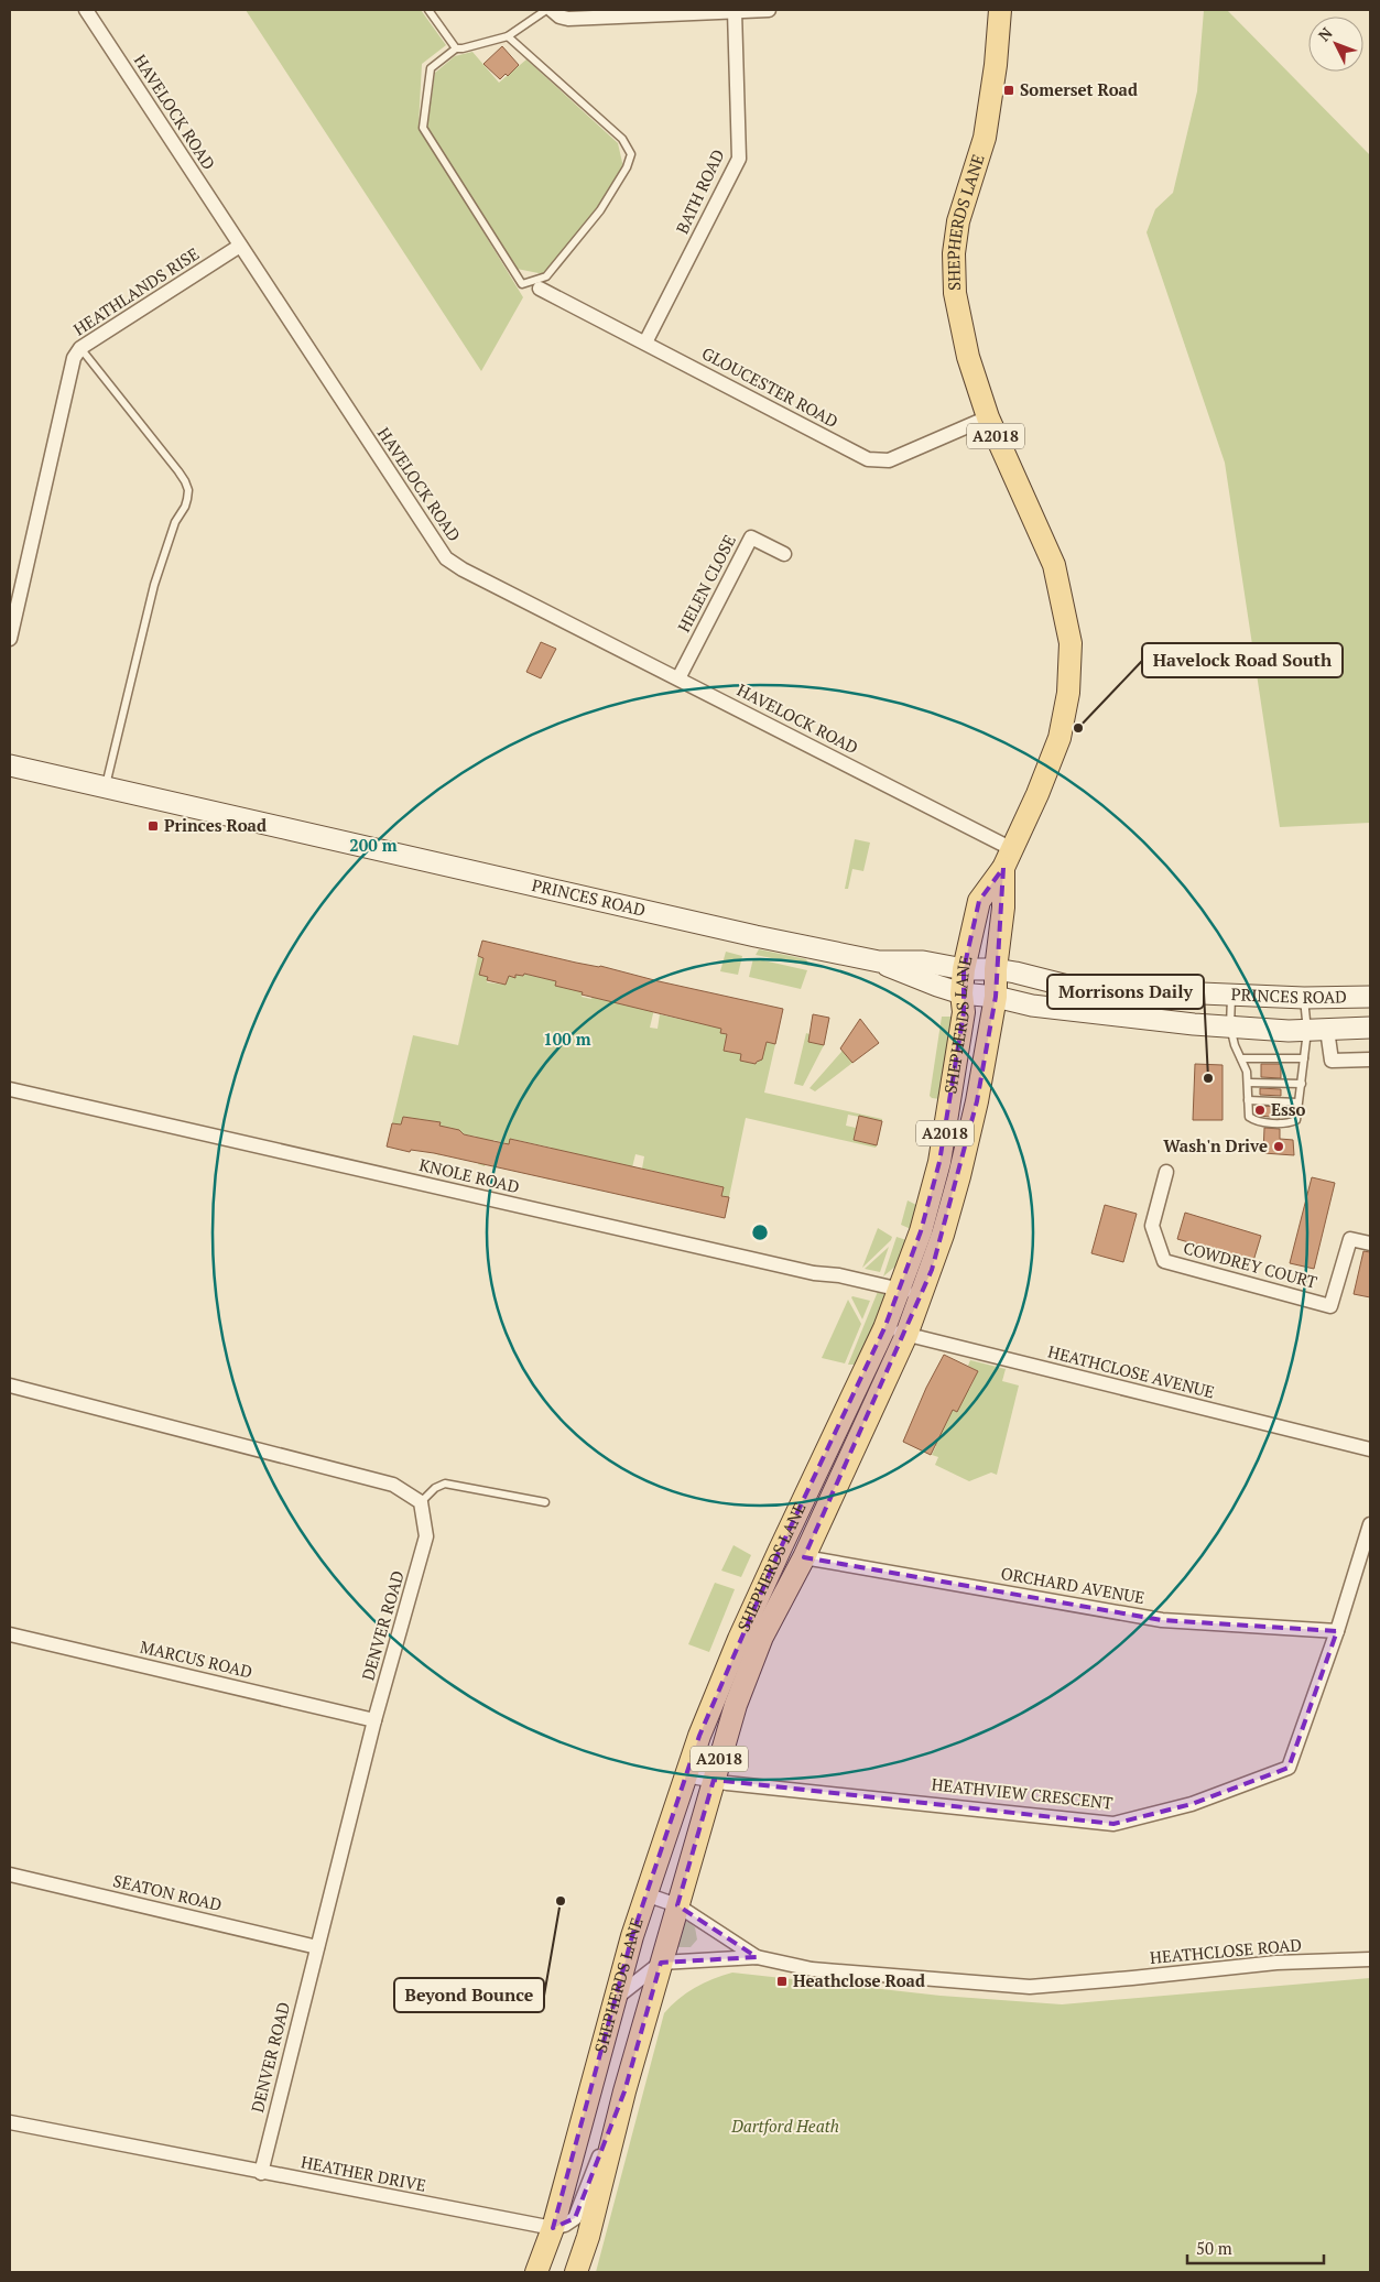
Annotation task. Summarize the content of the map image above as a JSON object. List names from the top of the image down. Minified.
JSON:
{"streets":{"main road":["SHEPHERDS LANE","A2018","PRINCES ROAD"],"street":["HAVELOCK ROAD","BATH ROAD","HEATHLANDS RISE","GLOUCESTER ROAD","HELEN CLOSE","KNOLE ROAD","COWDREY COURT","HEATHCLOSE AVENUE","ORCHARD AVENUE","DENVER ROAD","MARCUS ROAD","HEATHVIEW CRESCENT","SEATON ROAD","HEATHCLOSE ROAD","HEATHER DRIVE"]},"crossings":[["HAVELOCK ROAD","SHEPHERDS LANE"],["HAVELOCK ROAD","HEATHLANDS RISE"],["HAVELOCK ROAD","HELEN CLOSE"],["BATH ROAD","GLOUCESTER ROAD"],["SHEPHERDS LANE","GLOUCESTER ROAD"],["SHEPHERDS LANE","PRINCES ROAD"],["SHEPHERDS LANE","KNOLE ROAD"],["SHEPHERDS LANE","HEATHCLOSE AVENUE"],["SHEPHERDS LANE","ORCHARD AVENUE"],["SHEPHERDS LANE","HEATHVIEW CRESCENT"],["SHEPHERDS LANE","HEATHCLOSE ROAD"],["SHEPHERDS LANE","HEATHER DRIVE"],["ORCHARD AVENUE","HEATHVIEW CRESCENT"],["DENVER ROAD","MARCUS ROAD"],["DENVER ROAD","SEATON ROAD"],["DENVER ROAD","HEATHER DRIVE"]],"parks":["Dartford Heath"],"places":{"transit":["Somerset Road","Princes Road","Heathclose Road"],"other":["Havelock Road South","Morrisons Daily","Esso","Wash'n Drive","Beyond Bounce"]},"scale_bar":"50 m","north":"top left","rings":["200 m","100 m"]}
